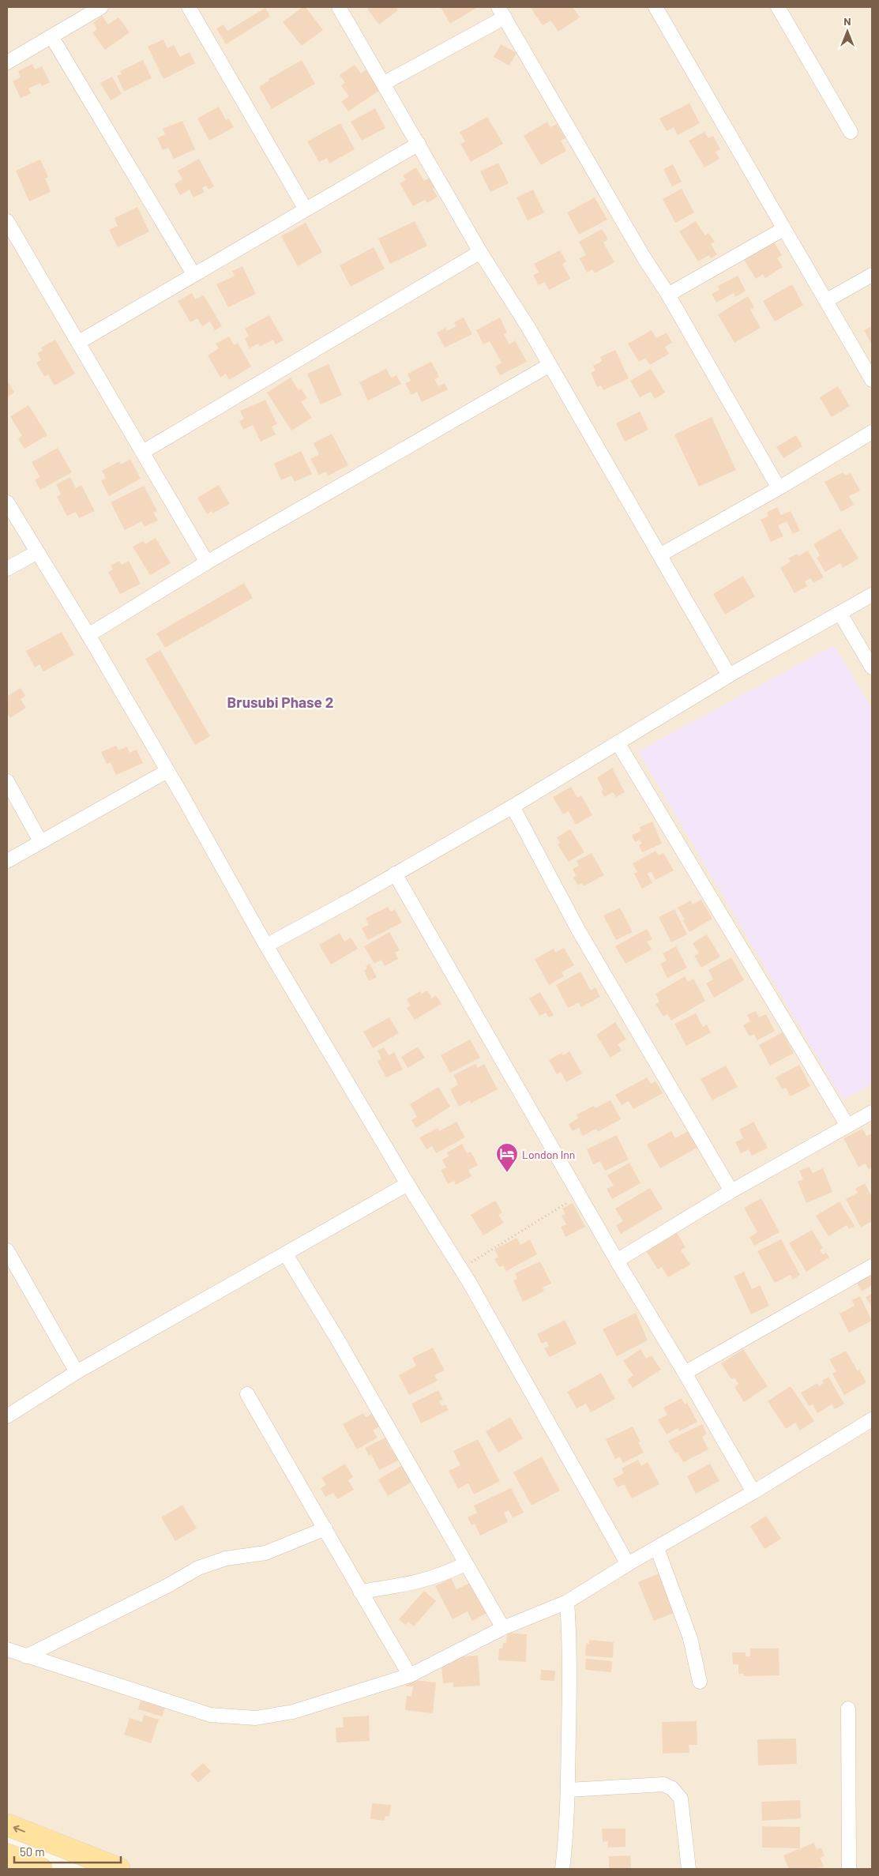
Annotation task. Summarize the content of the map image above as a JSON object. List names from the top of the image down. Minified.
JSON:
{"districts":["Brusubi Phase 2"],"places":{"hotel":["London Inn"]},"scale_bar":"50 m","north":"top"}
